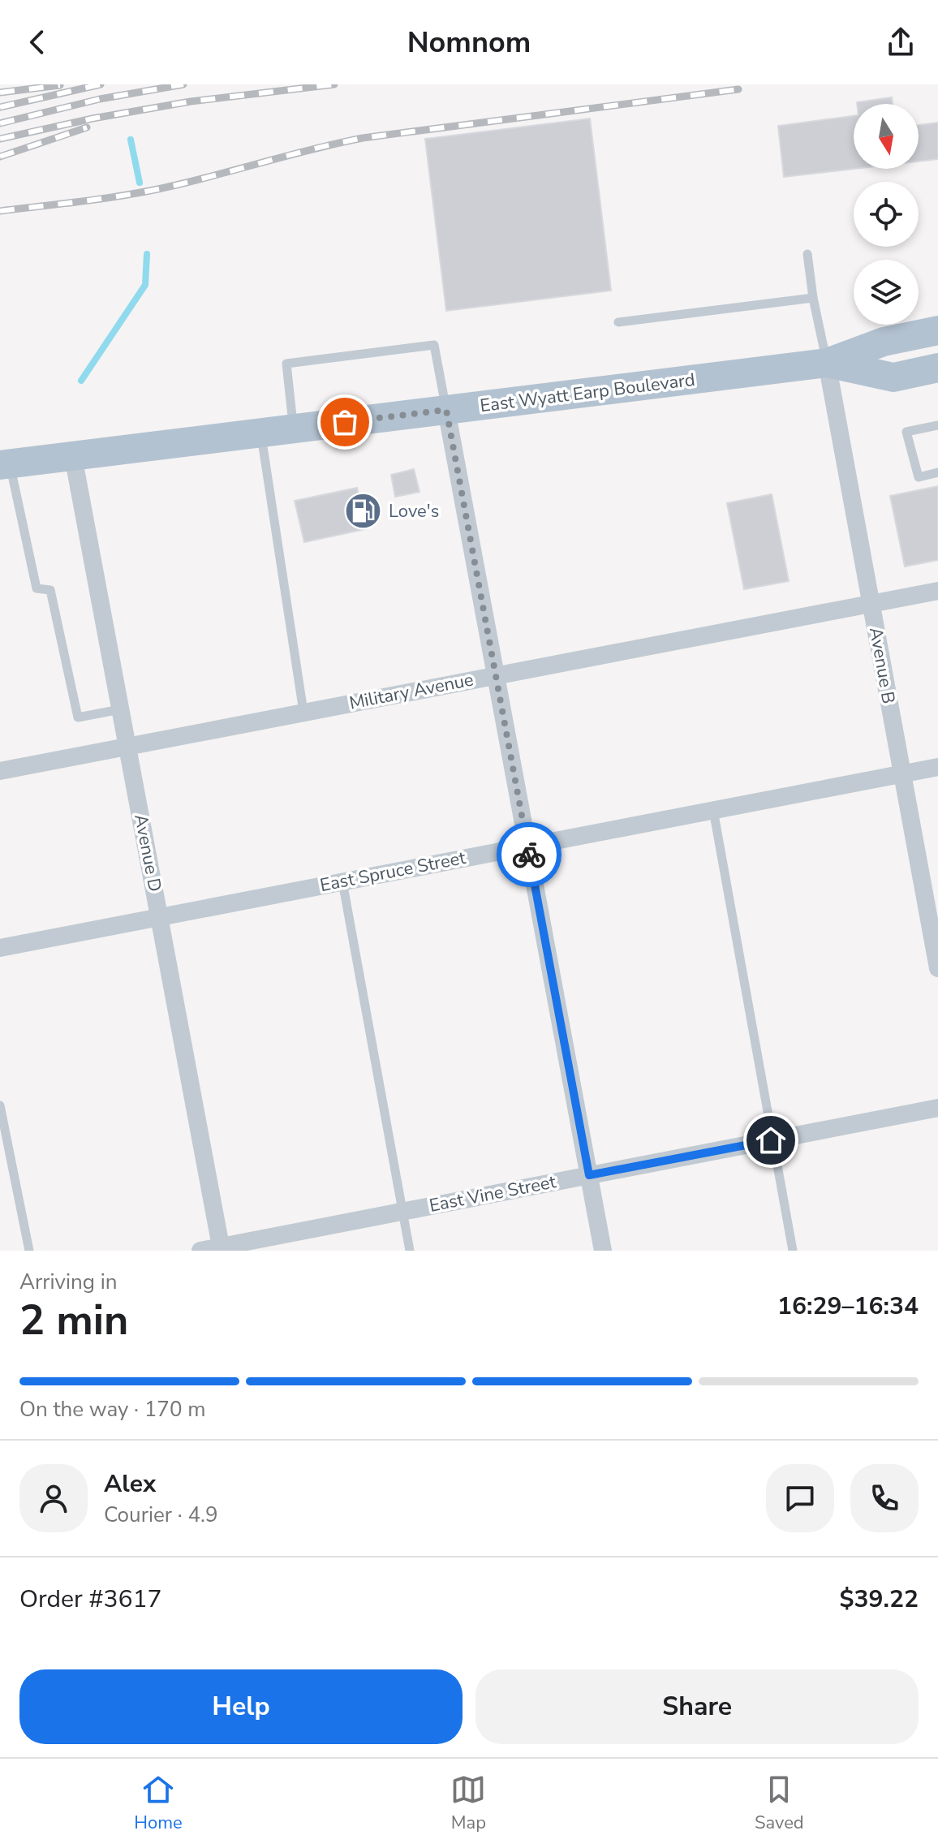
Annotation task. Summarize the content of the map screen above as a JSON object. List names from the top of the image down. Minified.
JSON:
{"streets":{"main road":["East Wyatt Earp Boulevard"],"street":["Avenue B","Military Avenue","Avenue D","East Spruce Street","East Vine Street"]},"crossings":[["East Wyatt Earp Boulevard","Avenue B"],["East Wyatt Earp Boulevard","Avenue D"],["Avenue B","Military Avenue"],["Avenue B","East Spruce Street"],["Military Avenue","Avenue D"],["Avenue D","East Spruce Street"],["Avenue D","East Vine Street"]],"places":{"fuel station":["Love's"]},"north":"bottom","page":{"header":"Nomnom","heading":["2 min","Arriving in","16:29–16:34"],"panel":["Alex","Courier · 4.9","Order #3617","$39.22"],"bar":"On the way · 170 m","buttons":["Help","Share"],"tabs":["Home","Map","Saved"]}}
